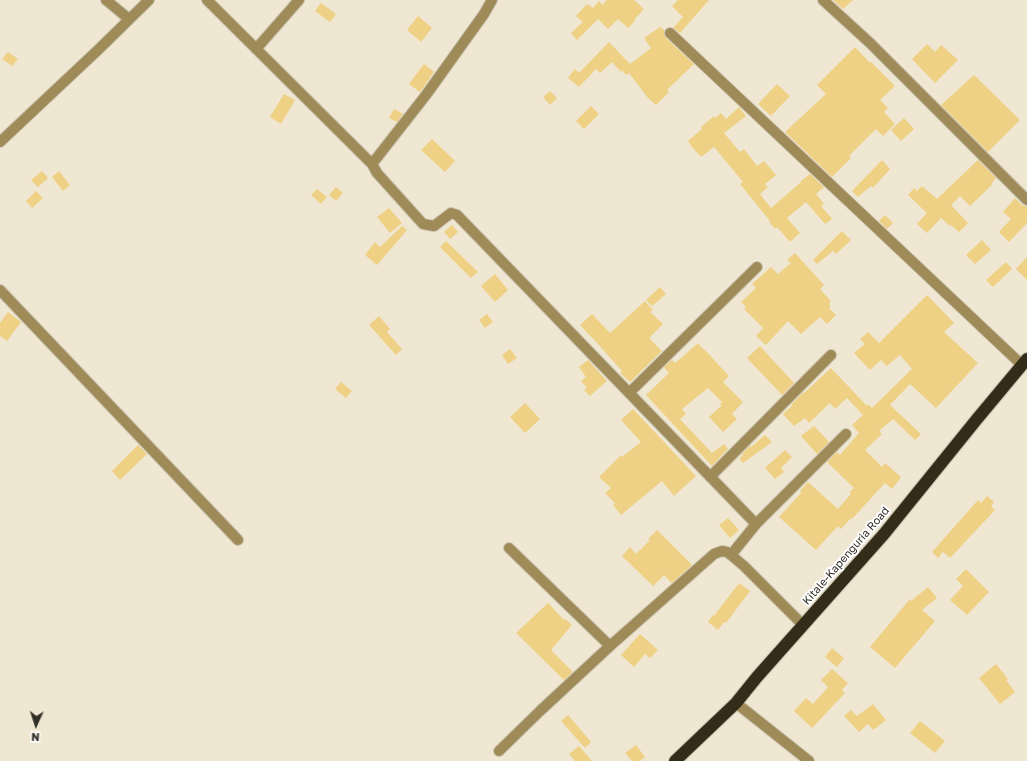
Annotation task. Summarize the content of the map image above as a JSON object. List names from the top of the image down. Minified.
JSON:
{"streets":{"highway":["Kitale-Kapenguria Road"]},"north":"bottom"}
